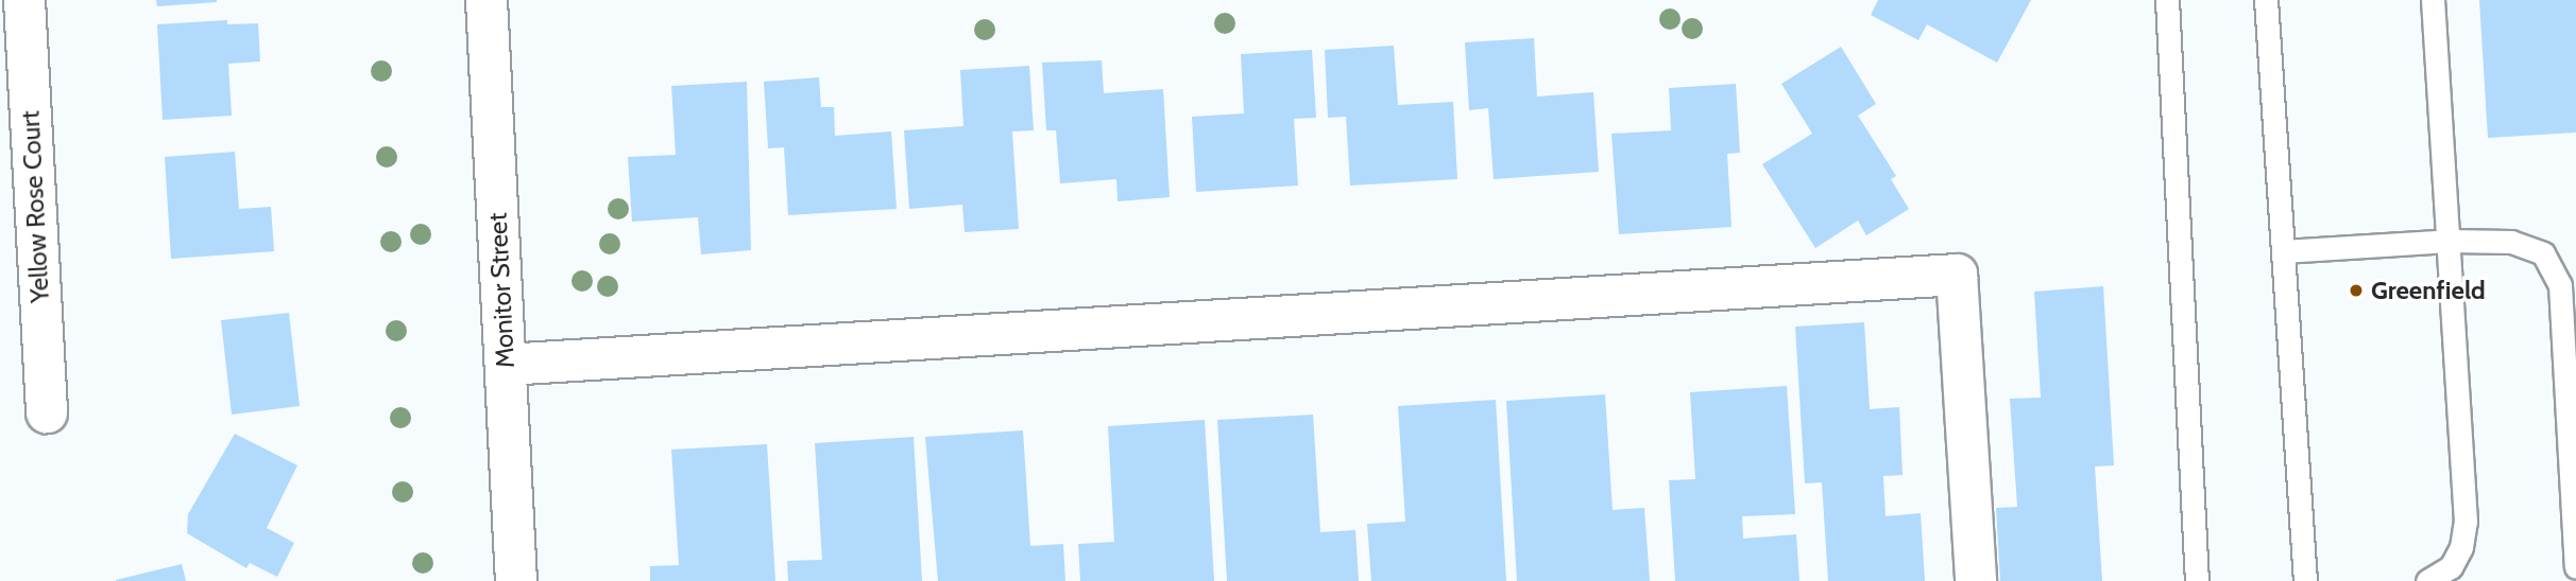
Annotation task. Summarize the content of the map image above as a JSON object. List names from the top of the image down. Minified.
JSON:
{"streets":{"street":["Yellow Rose Court","Monitor Street"]},"places":["Greenfield"]}
